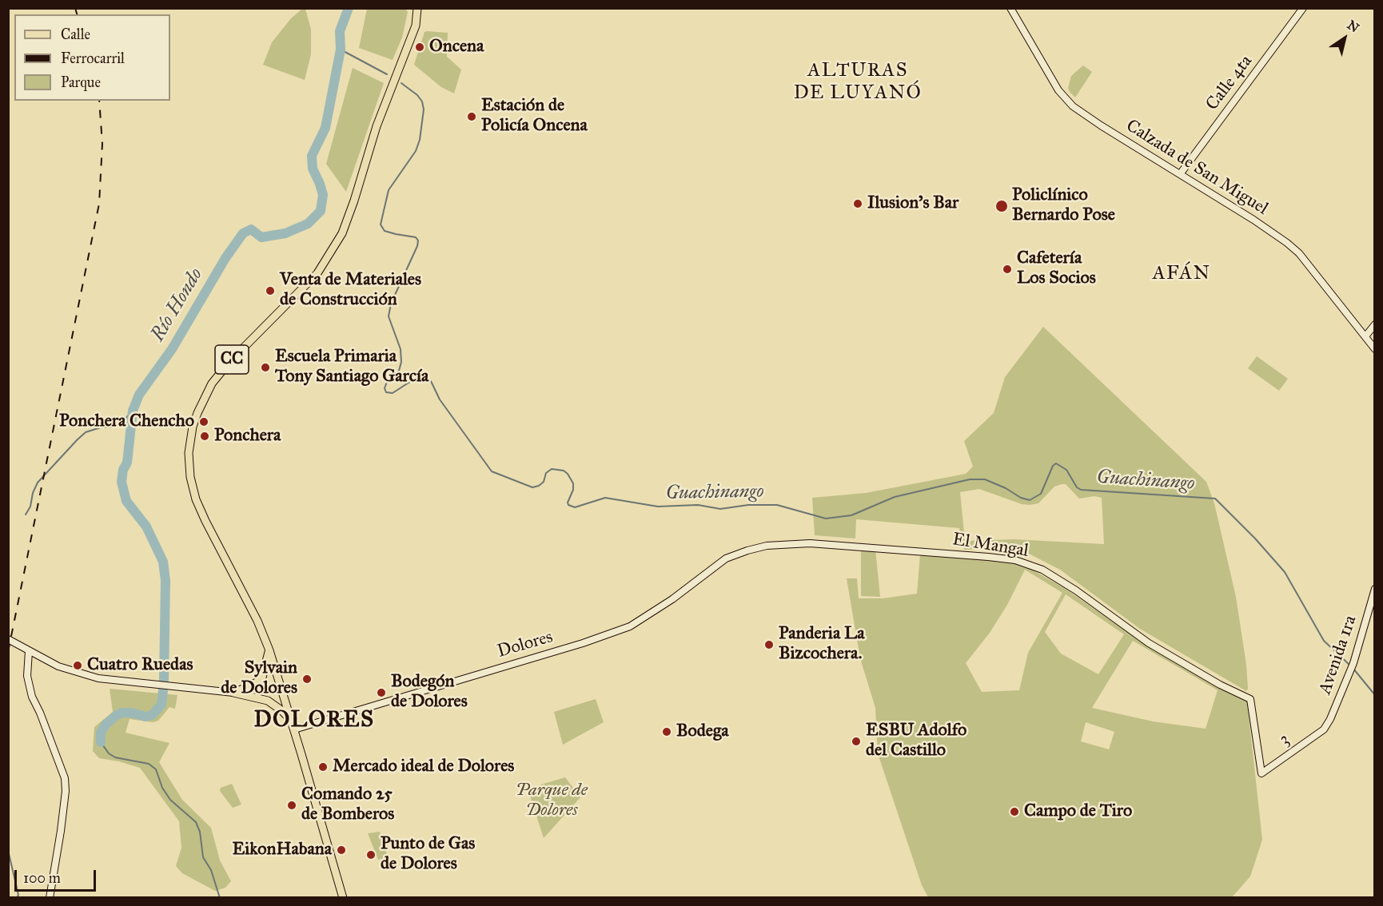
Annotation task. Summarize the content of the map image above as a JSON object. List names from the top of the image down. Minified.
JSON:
{"streets":{"main road":["CC"],"street":["Calle 4ta","Calzada de San Miguel","El Mangal","Dolores","Avenida 1ra","3"]},"crossings":[["Calle 4ta","Calzada de San Miguel"],["CC","Dolores"],["El Mangal","Dolores"],["El Mangal","3"],["Avenida 1ra","3"]],"districts":["ALTURAS DE LUYANÓ","AFÁN","DOLORES"],"water":["Río Hondo","Guachinango"],"parks":["Parque de Dolores"],"places":["Oncena","Estación de Policía Oncena","Ilusion's Bar","Policlínico Bernardo Pose","Cafetería Los Socios","Venta de Materiales de Construcción","Escuela Primaria Tony Santiago García","Ponchera Chencho","Ponchera","Panderia La Bizcochera.","Cuatro Ruedas","Sylvain de Dolores","Bodegón de Dolores","Bodega","ESBU Adolfo del Castillo","Mercado ideal de Dolores","Comando 25 de Bomberos","Campo de Tiro","EikonHabana","Punto de Gas de Dolores"],"legend":["Calle","Ferrocarril","Parque"],"scale_bar":"100 m","north":"top right"}
